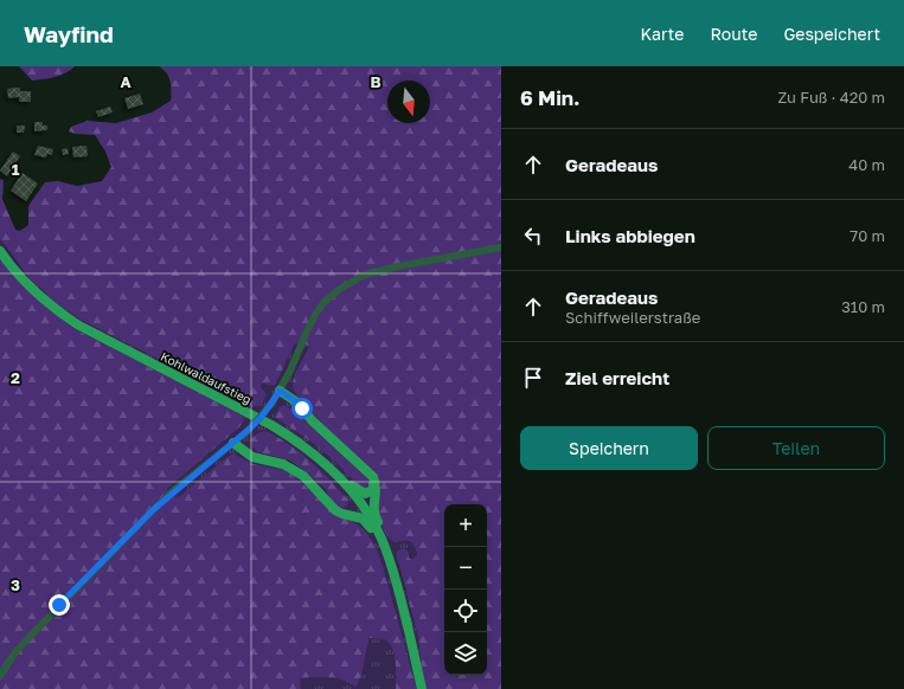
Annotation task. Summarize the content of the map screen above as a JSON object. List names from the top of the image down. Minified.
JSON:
{"streets":{"main road":["Kohlwaldaufstieg"]},"north":"bottom","page":{"header":"Wayfind","nav":["Karte","Route","Gespeichert"],"heading":["6 Min.","Zu Fuß · 420 m"],"list":[["Geradeaus","40 m"],["Links abbiegen","70 m"],["Geradeaus","Schiffweilerstraße","310 m"],"Ziel erreicht"],"buttons":["Speichern","Teilen"],"map_buttons":["+","−"]},"grid":{"columns":["A","B"],"rows":["1","2","3"]}}
